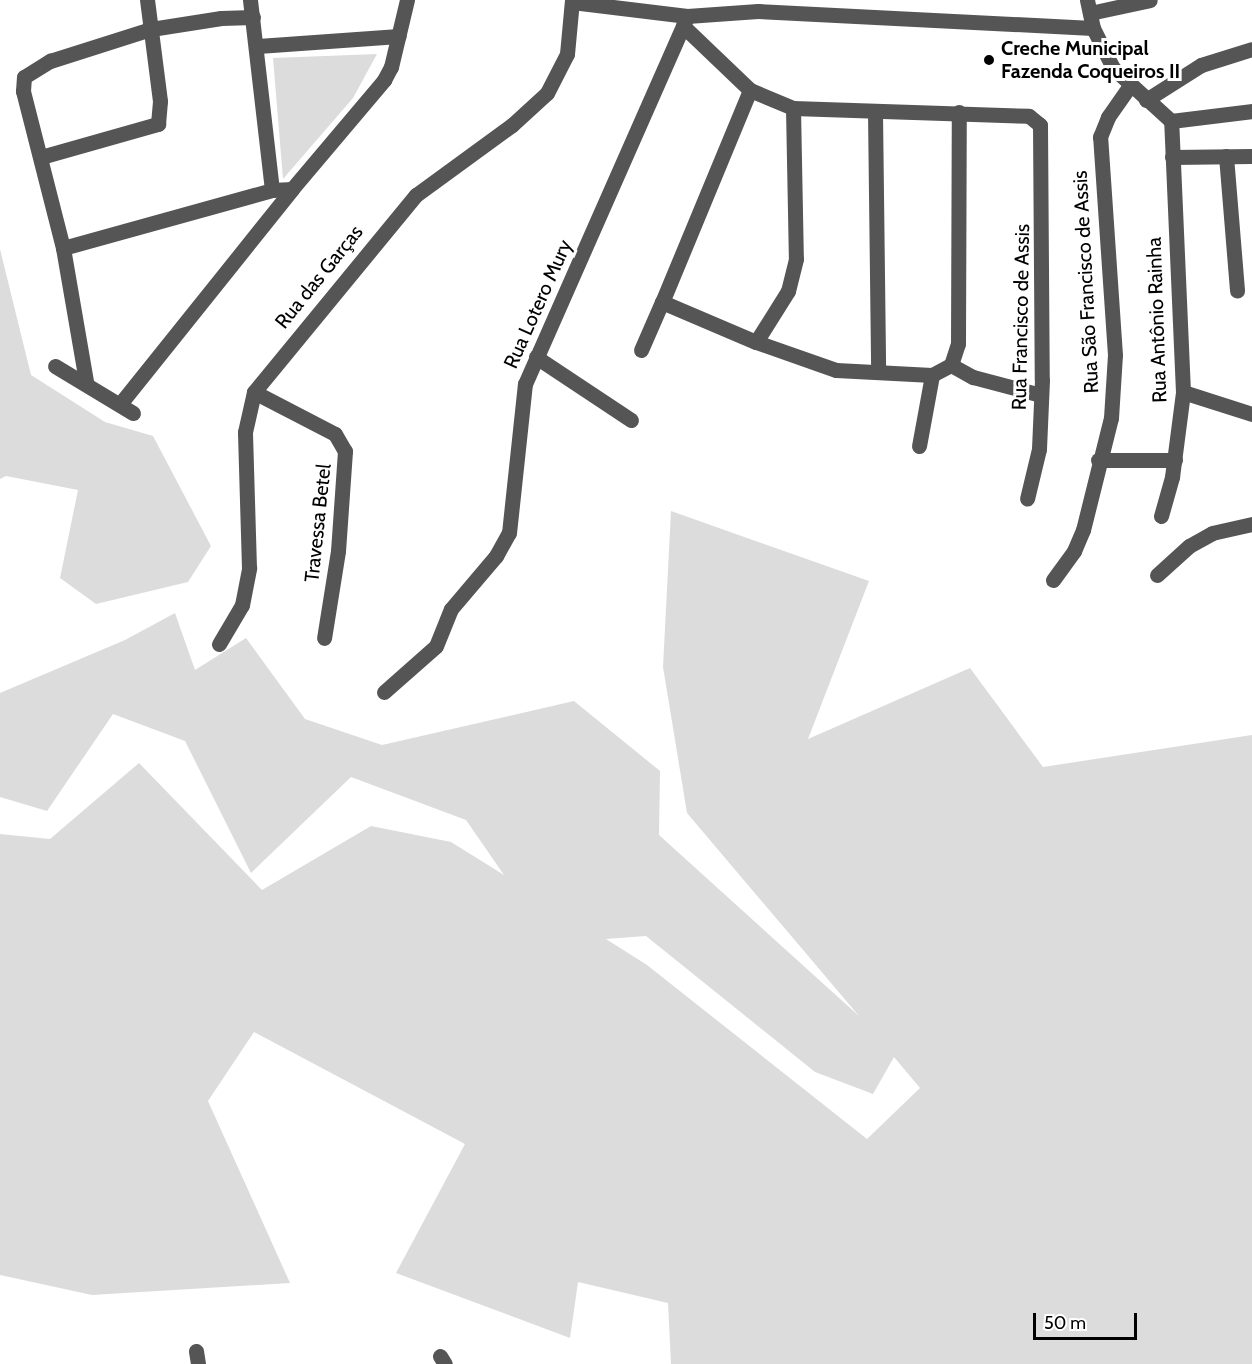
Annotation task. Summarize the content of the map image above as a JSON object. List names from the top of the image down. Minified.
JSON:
{"streets":{"street":["Rua das Garças","Rua São Francisco de Assis","Rua Lotero Mury","Rua Francisco de Assis","Rua Antônio Rainha","Travessa Betel"]},"crossings":[["Rua das Garças","Travessa Betel"]],"places":["Creche Municipal Fazenda Coqueiros II"],"scale_bar":"50 m"}
